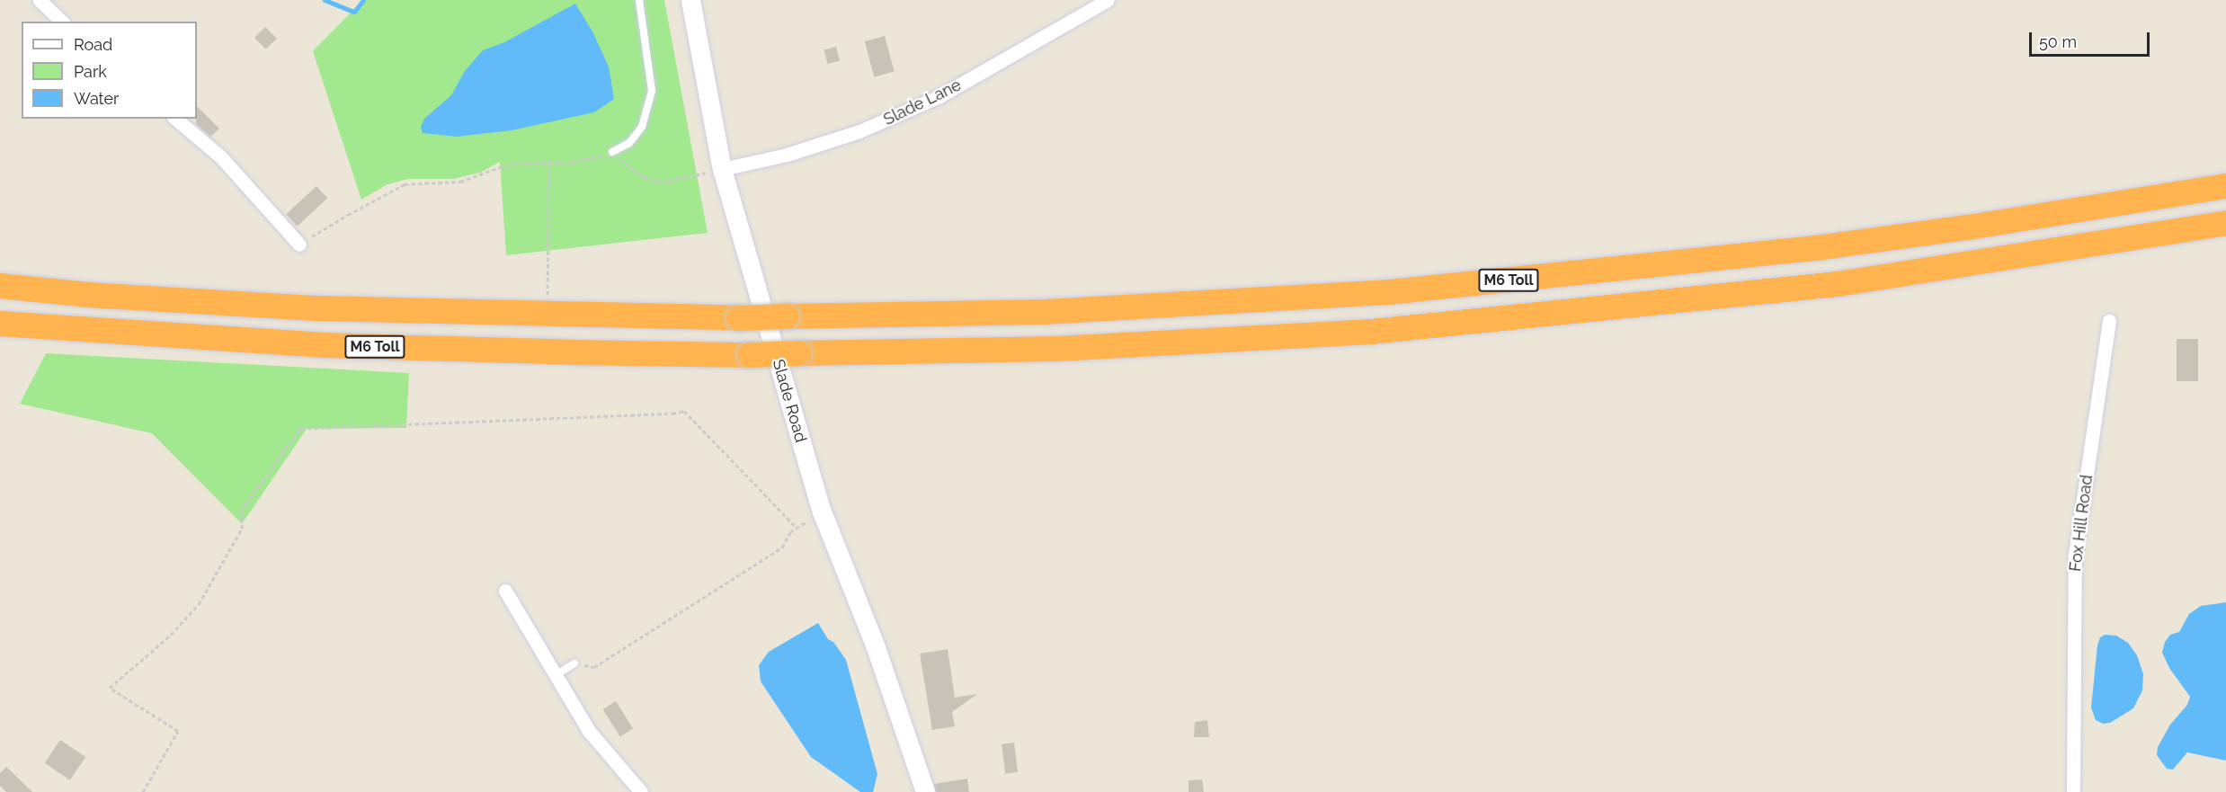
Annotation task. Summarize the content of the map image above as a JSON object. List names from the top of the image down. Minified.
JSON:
{"streets":{"highway":["M6 Toll"],"main road":["Slade Road"],"street":["Slade Lane","Fox Hill Road"]},"crossings":[["Slade Lane","Slade Road"]],"legend":["Road","Park","Water"],"scale_bar":"50 m"}
